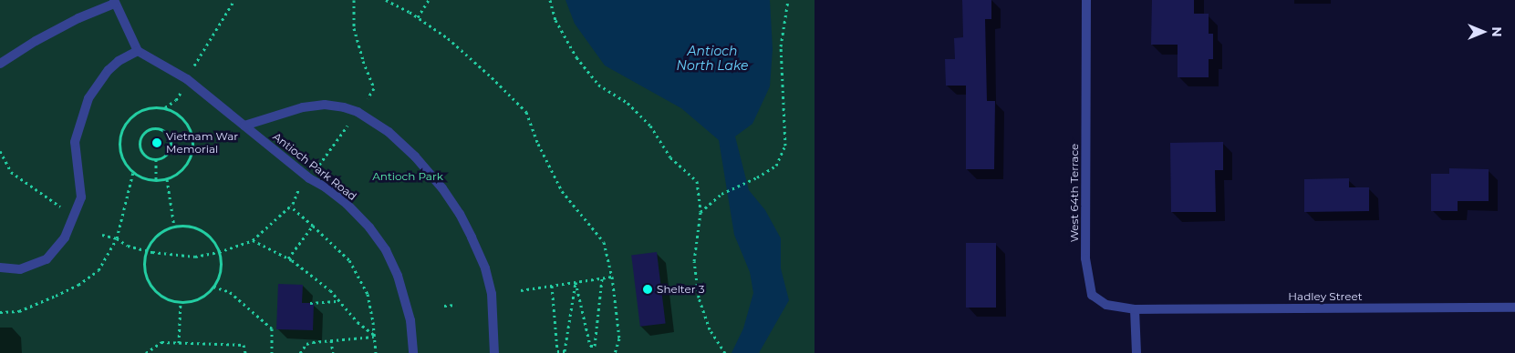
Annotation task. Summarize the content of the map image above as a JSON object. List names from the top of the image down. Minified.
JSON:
{"streets":{"street":["Antioch Park Road","West 64th Terrace","Hadley Street"]},"crossings":[["West 64th Terrace","Hadley Street"]],"water":["Antioch North Lake"],"parks":["Antioch Park"],"places":["Vietnam War Memorial","Shelter 3"],"north":"right"}
